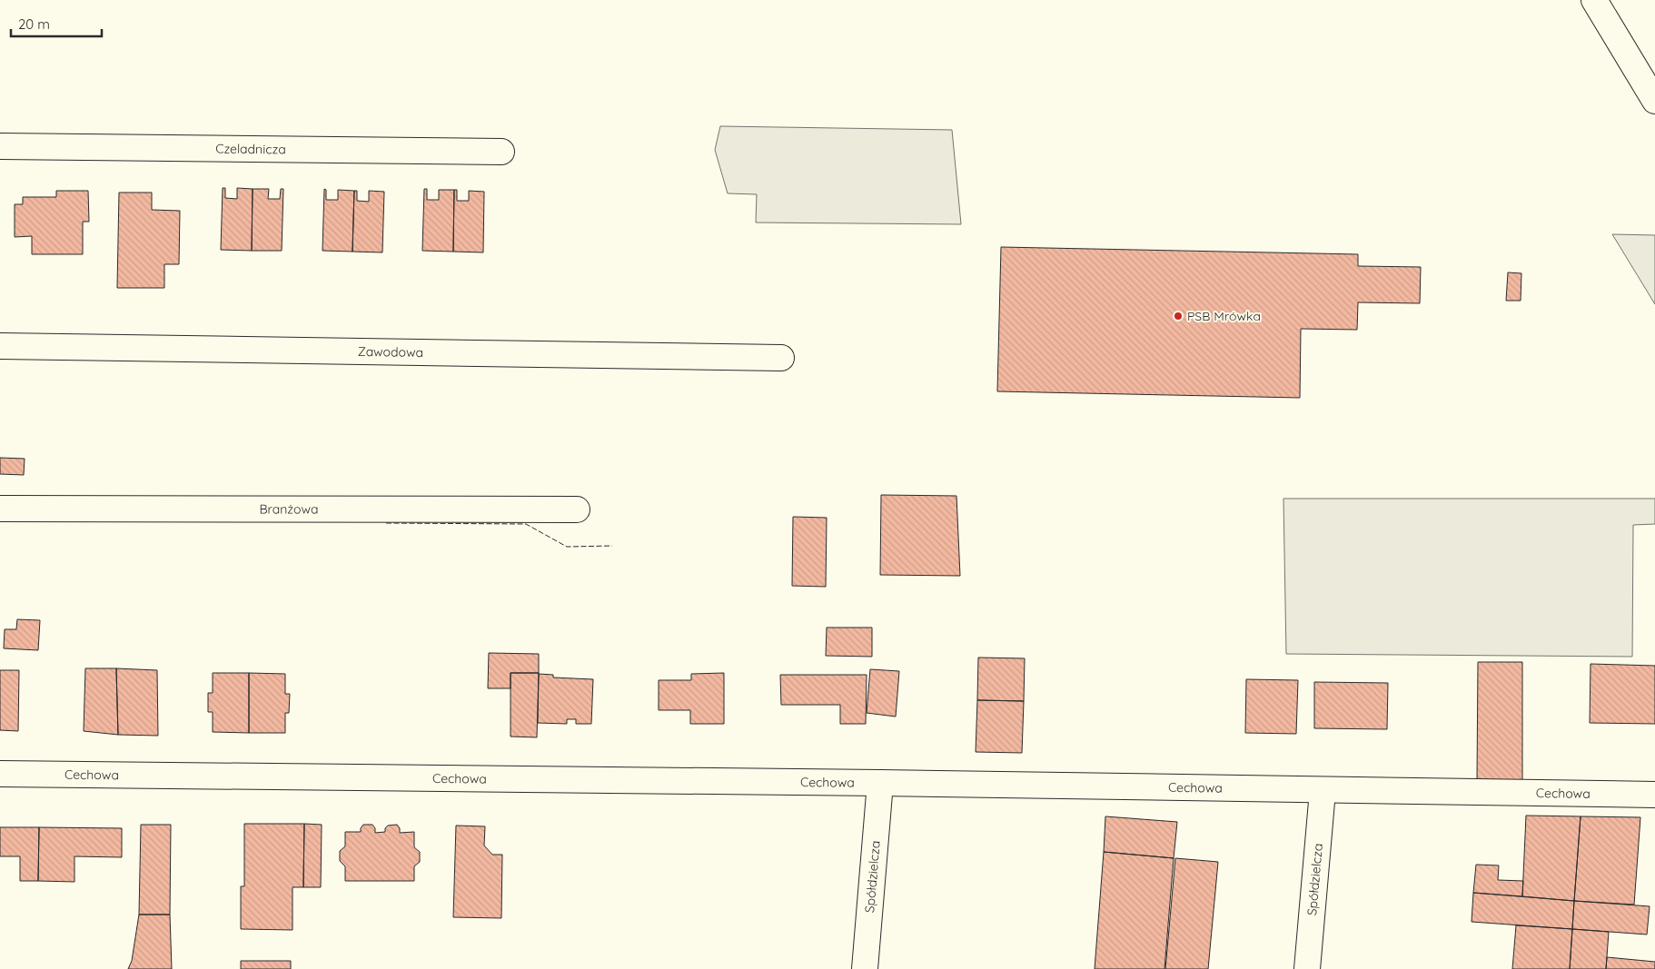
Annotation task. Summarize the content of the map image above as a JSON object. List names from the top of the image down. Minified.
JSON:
{"streets":{"street":["Czeladnicza","Zawodowa","Branżowa","Cechowa","Spółdzielcza"]},"crossings":[["Cechowa","Spółdzielcza"]],"places":["PSB Mrówka"],"scale_bar":"20 m"}
